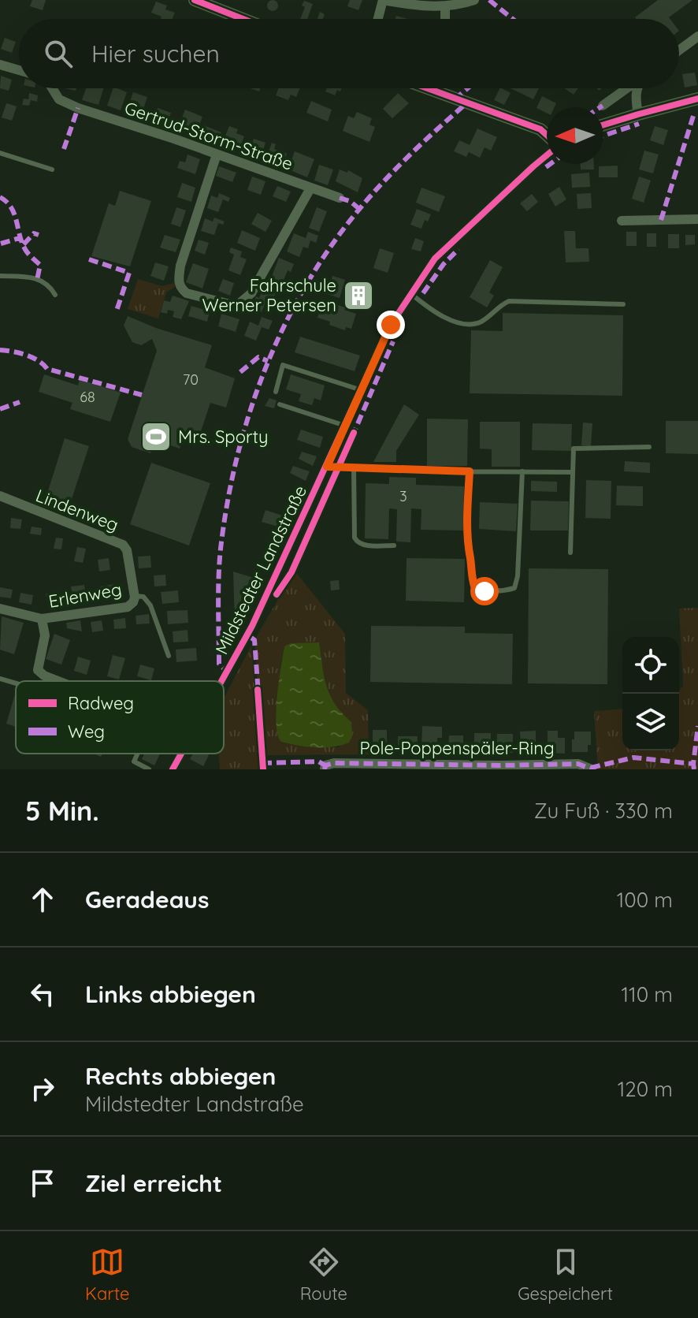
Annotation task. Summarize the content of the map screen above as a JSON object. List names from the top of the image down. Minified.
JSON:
{"streets":{"street":["Gertrud-Storm-Straße","Lindenweg","Mildstedter Landstraße","Erlenweg","Pole-Poppenspäler-Ring"]},"crossings":[["Lindenweg","Erlenweg"]],"places":{"building":["Fahrschule Werner Petersen"],"sports":["Mrs. Sporty"]},"house_numbers":["70","68","3"],"legend":["Radweg","Weg"],"north":"left","page":{"search":"Hier suchen","heading":["5 Min.","Zu Fuß · 330 m"],"list":[["Geradeaus","100 m"],["Links abbiegen","110 m"],["Rechts abbiegen","Mildstedter Landstraße","120 m"],"Ziel erreicht"],"nav":["Karte","Route","Gespeichert"]}}
